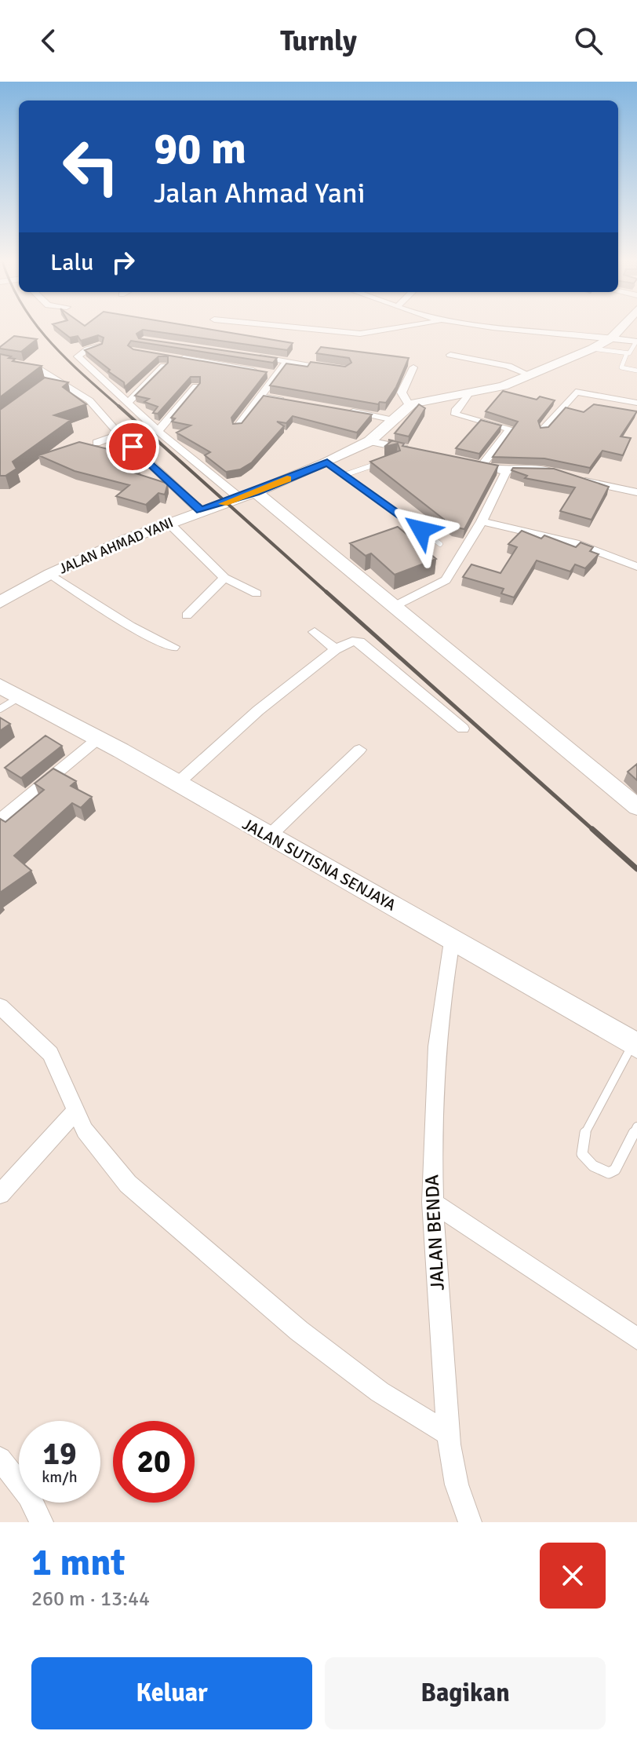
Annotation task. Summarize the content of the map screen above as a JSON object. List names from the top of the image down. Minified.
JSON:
{"streets":{"main road":["JALAN SUTISNA SENJAYA"],"street":["JALAN AHMAD YANI","JALAN BENDA"]},"crossings":[["JALAN SUTISNA SENJAYA","JALAN BENDA"]],"page":{"header":"Turnly","turn":["90 m","Jalan Ahmad Yani"],"then":"Lalu","speed":"19 km/h","limit":"20","heading":["1 mnt","260 m · 13:44"],"buttons":["Keluar","Bagikan"]}}
